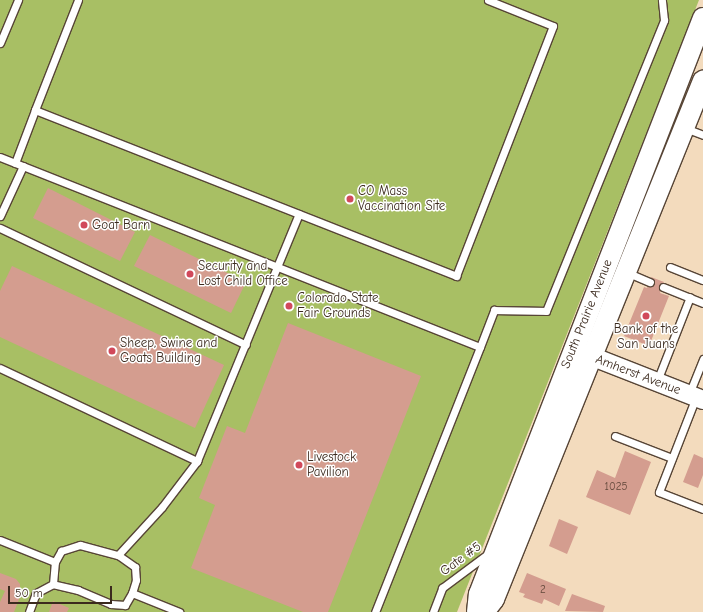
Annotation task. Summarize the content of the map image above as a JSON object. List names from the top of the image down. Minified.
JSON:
{"streets":{"main road":["South Prairie Avenue"],"street":["Amherst Avenue"],"lane":["Gate #5"]},"crossings":[["South Prairie Avenue","Amherst Avenue"],["South Prairie Avenue","Gate #5"]],"places":["CO Mass Vaccination Site","Goat Barn","Security and Lost Child Office","Colorado State Fair Grounds","Bank of the San Juans","Sheep, Swine and Goats Building","Livestock Pavilion"],"house_numbers":["1025","2"],"scale_bar":"50 m"}
